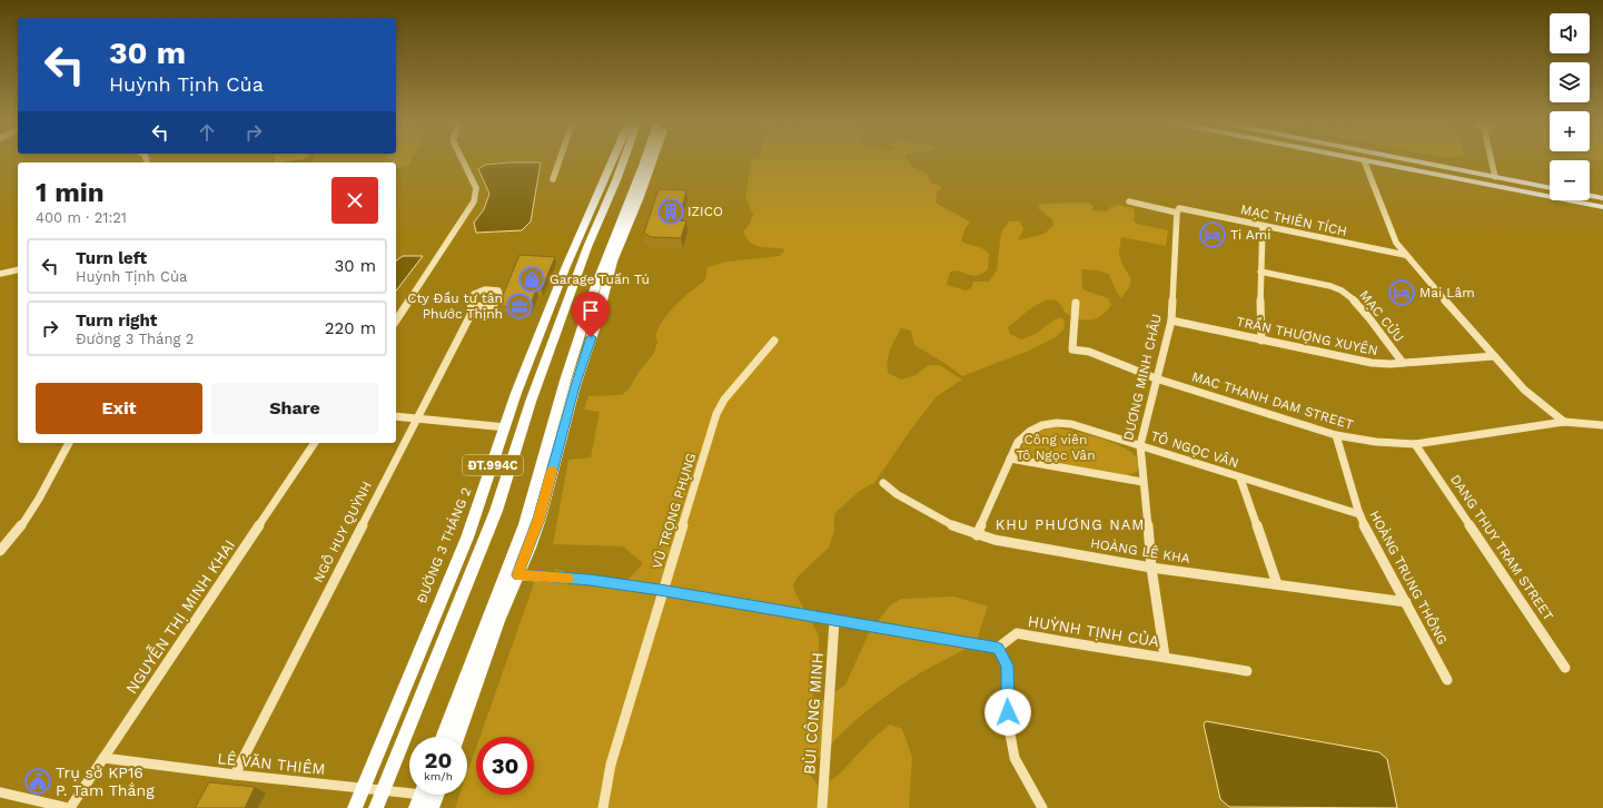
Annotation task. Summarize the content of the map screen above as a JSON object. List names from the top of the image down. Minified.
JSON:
{"streets":{"main road":["ĐT.994C","ĐƯỜNG 3 THÁNG 2"],"street":["MẠC THIÊN TÍCH","MẠC CỬU","TRẦN THƯỢNG XUYÊN","DƯƠNG MINH CHÂU","MAC THANH DAM STREET","TÔ NGỌC VÂN","VŨ TRỌNG PHỤNG","NGÔ HUY QUỲNH","DANG THUY TRAM STREET","HOÀNG LÊ KHA","HOÀNG TRUNG THÔNG","NGUYỄN THỊ MINH KHAI","HUỲNH TỊNH CỦA","BÙI CÔNG MINH","LÊ VĂN THIÊM"]},"crossings":[["MẠC THIÊN TÍCH","DƯƠNG MINH CHÂU"],["MẠC CỬU","TRẦN THƯỢNG XUYÊN"],["TRẦN THƯỢNG XUYÊN","DƯƠNG MINH CHÂU"],["DƯƠNG MINH CHÂU","MAC THANH DAM STREET"],["DƯƠNG MINH CHÂU","TÔ NGỌC VÂN"],["DƯƠNG MINH CHÂU","HOÀNG LÊ KHA"],["DƯƠNG MINH CHÂU","HUỲNH TỊNH CỦA"],["MAC THANH DAM STREET","DANG THUY TRAM STREET"],["MAC THANH DAM STREET","HOÀNG TRUNG THÔNG"],["TÔ NGỌC VÂN","HOÀNG LÊ KHA"],["TÔ NGỌC VÂN","HOÀNG TRUNG THÔNG"],["ĐT.994C","LÊ VĂN THIÊM"],["NGÔ HUY QUỲNH","LÊ VĂN THIÊM"],["ĐƯỜNG 3 THÁNG 2","LÊ VĂN THIÊM"],["HOÀNG LÊ KHA","HOÀNG TRUNG THÔNG"],["NGUYỄN THỊ MINH KHAI","LÊ VĂN THIÊM"]],"districts":["KHU PHƯƠNG NAM"],"parks":["Công viên Tô Ngọc Vân"],"places":{"building":["IZICO"],"hotel":["Ti Ami","Mai Lâm"],"shop":["Garage Tuấn Tú"],"office":["Cty Đầu tư tân Phước Thịnh"],"public building":["Trụ sở KP16 P. Tam Thắng"]},"page":{"map_buttons":["+","−"],"turn":["30 m","Huỳnh Tịnh Của"],"heading":["1 min","400 m · 21:21"],"list":[{"name":"Turn left","note":"Huỳnh Tịnh Của","value":"30 m"},{"name":"Turn right","note":"Đường 3 Tháng 2","value":"220 m"}],"buttons":["Exit","Share"],"speed":"20 km/h","limit":"30"}}
